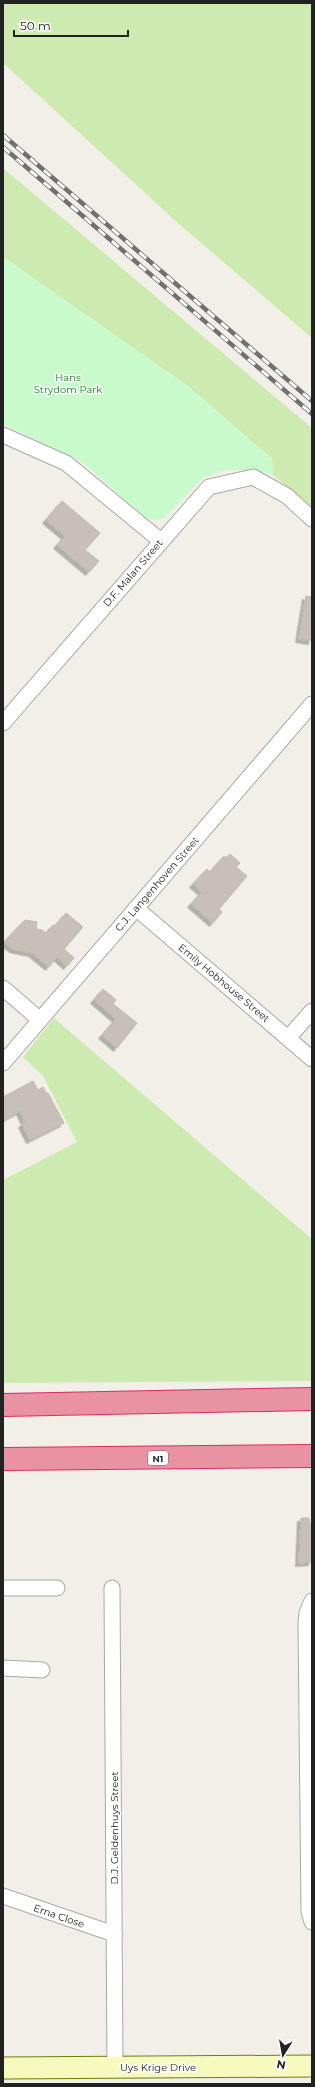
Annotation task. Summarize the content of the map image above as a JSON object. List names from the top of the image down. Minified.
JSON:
{"streets":{"highway":["N1"],"street":["D.F. Malan Street","C.J. Langenhoven Street","Emily Hobhouse Street","D.J. Geldenhuys Street","Erna Close","Uys Krige Drive"]},"crossings":[["C.J. Langenhoven Street","Emily Hobhouse Street"],["D.J. Geldenhuys Street","Erna Close"],["D.J. Geldenhuys Street","Uys Krige Drive"]],"parks":["Hans Strydom Park"],"scale_bar":"50 m","north":"bottom"}
